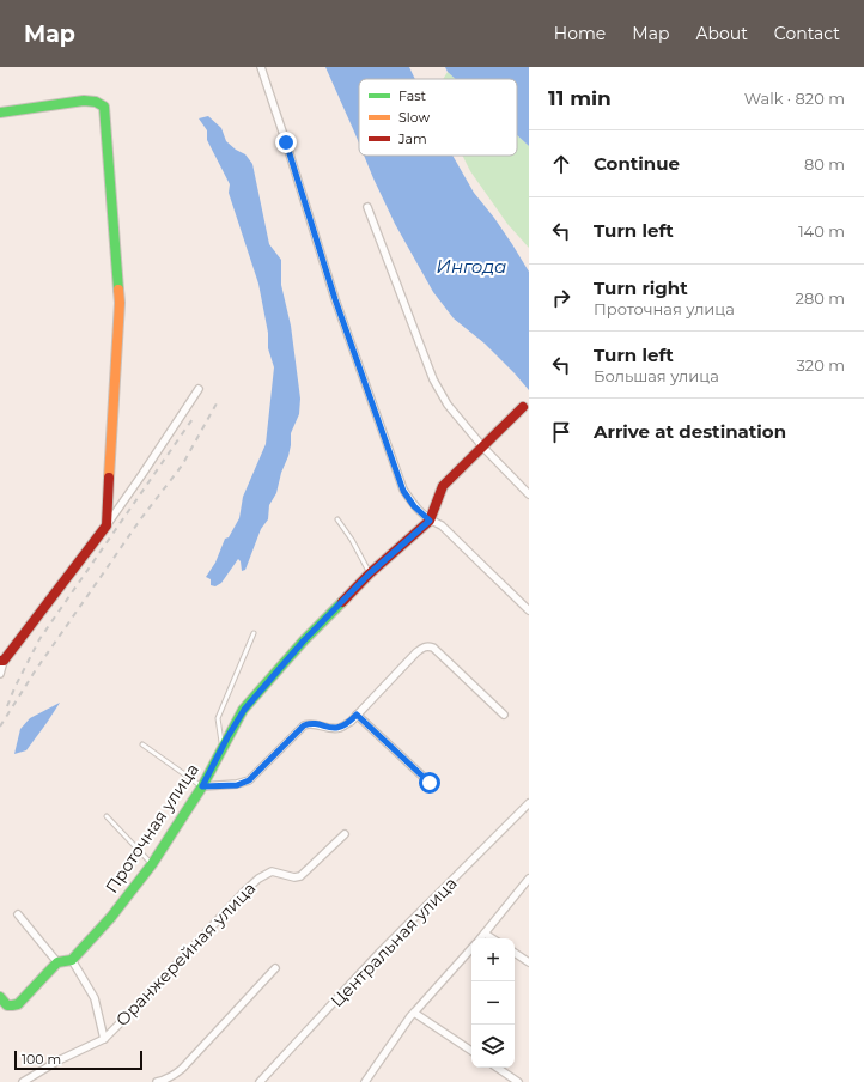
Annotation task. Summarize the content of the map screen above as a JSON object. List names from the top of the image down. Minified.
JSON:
{"streets":{"street":["Проточная улица","Центральная улица","Оранжерейная улица"]},"water":["Ингода"],"legend":["Fast","Slow","Jam"],"scale_bar":"100 m","page":{"header":"Map","nav":["Home","Map","About","Contact"],"heading":["11 min","Walk · 820 m"],"list":[["Continue","80 m"],["Turn left","140 m"],["Turn right","Проточная улица","280 m"],["Turn left","Большая улица","320 m"],"Arrive at destination"],"map_buttons":["+","−"],"scale":"100 m"}}
